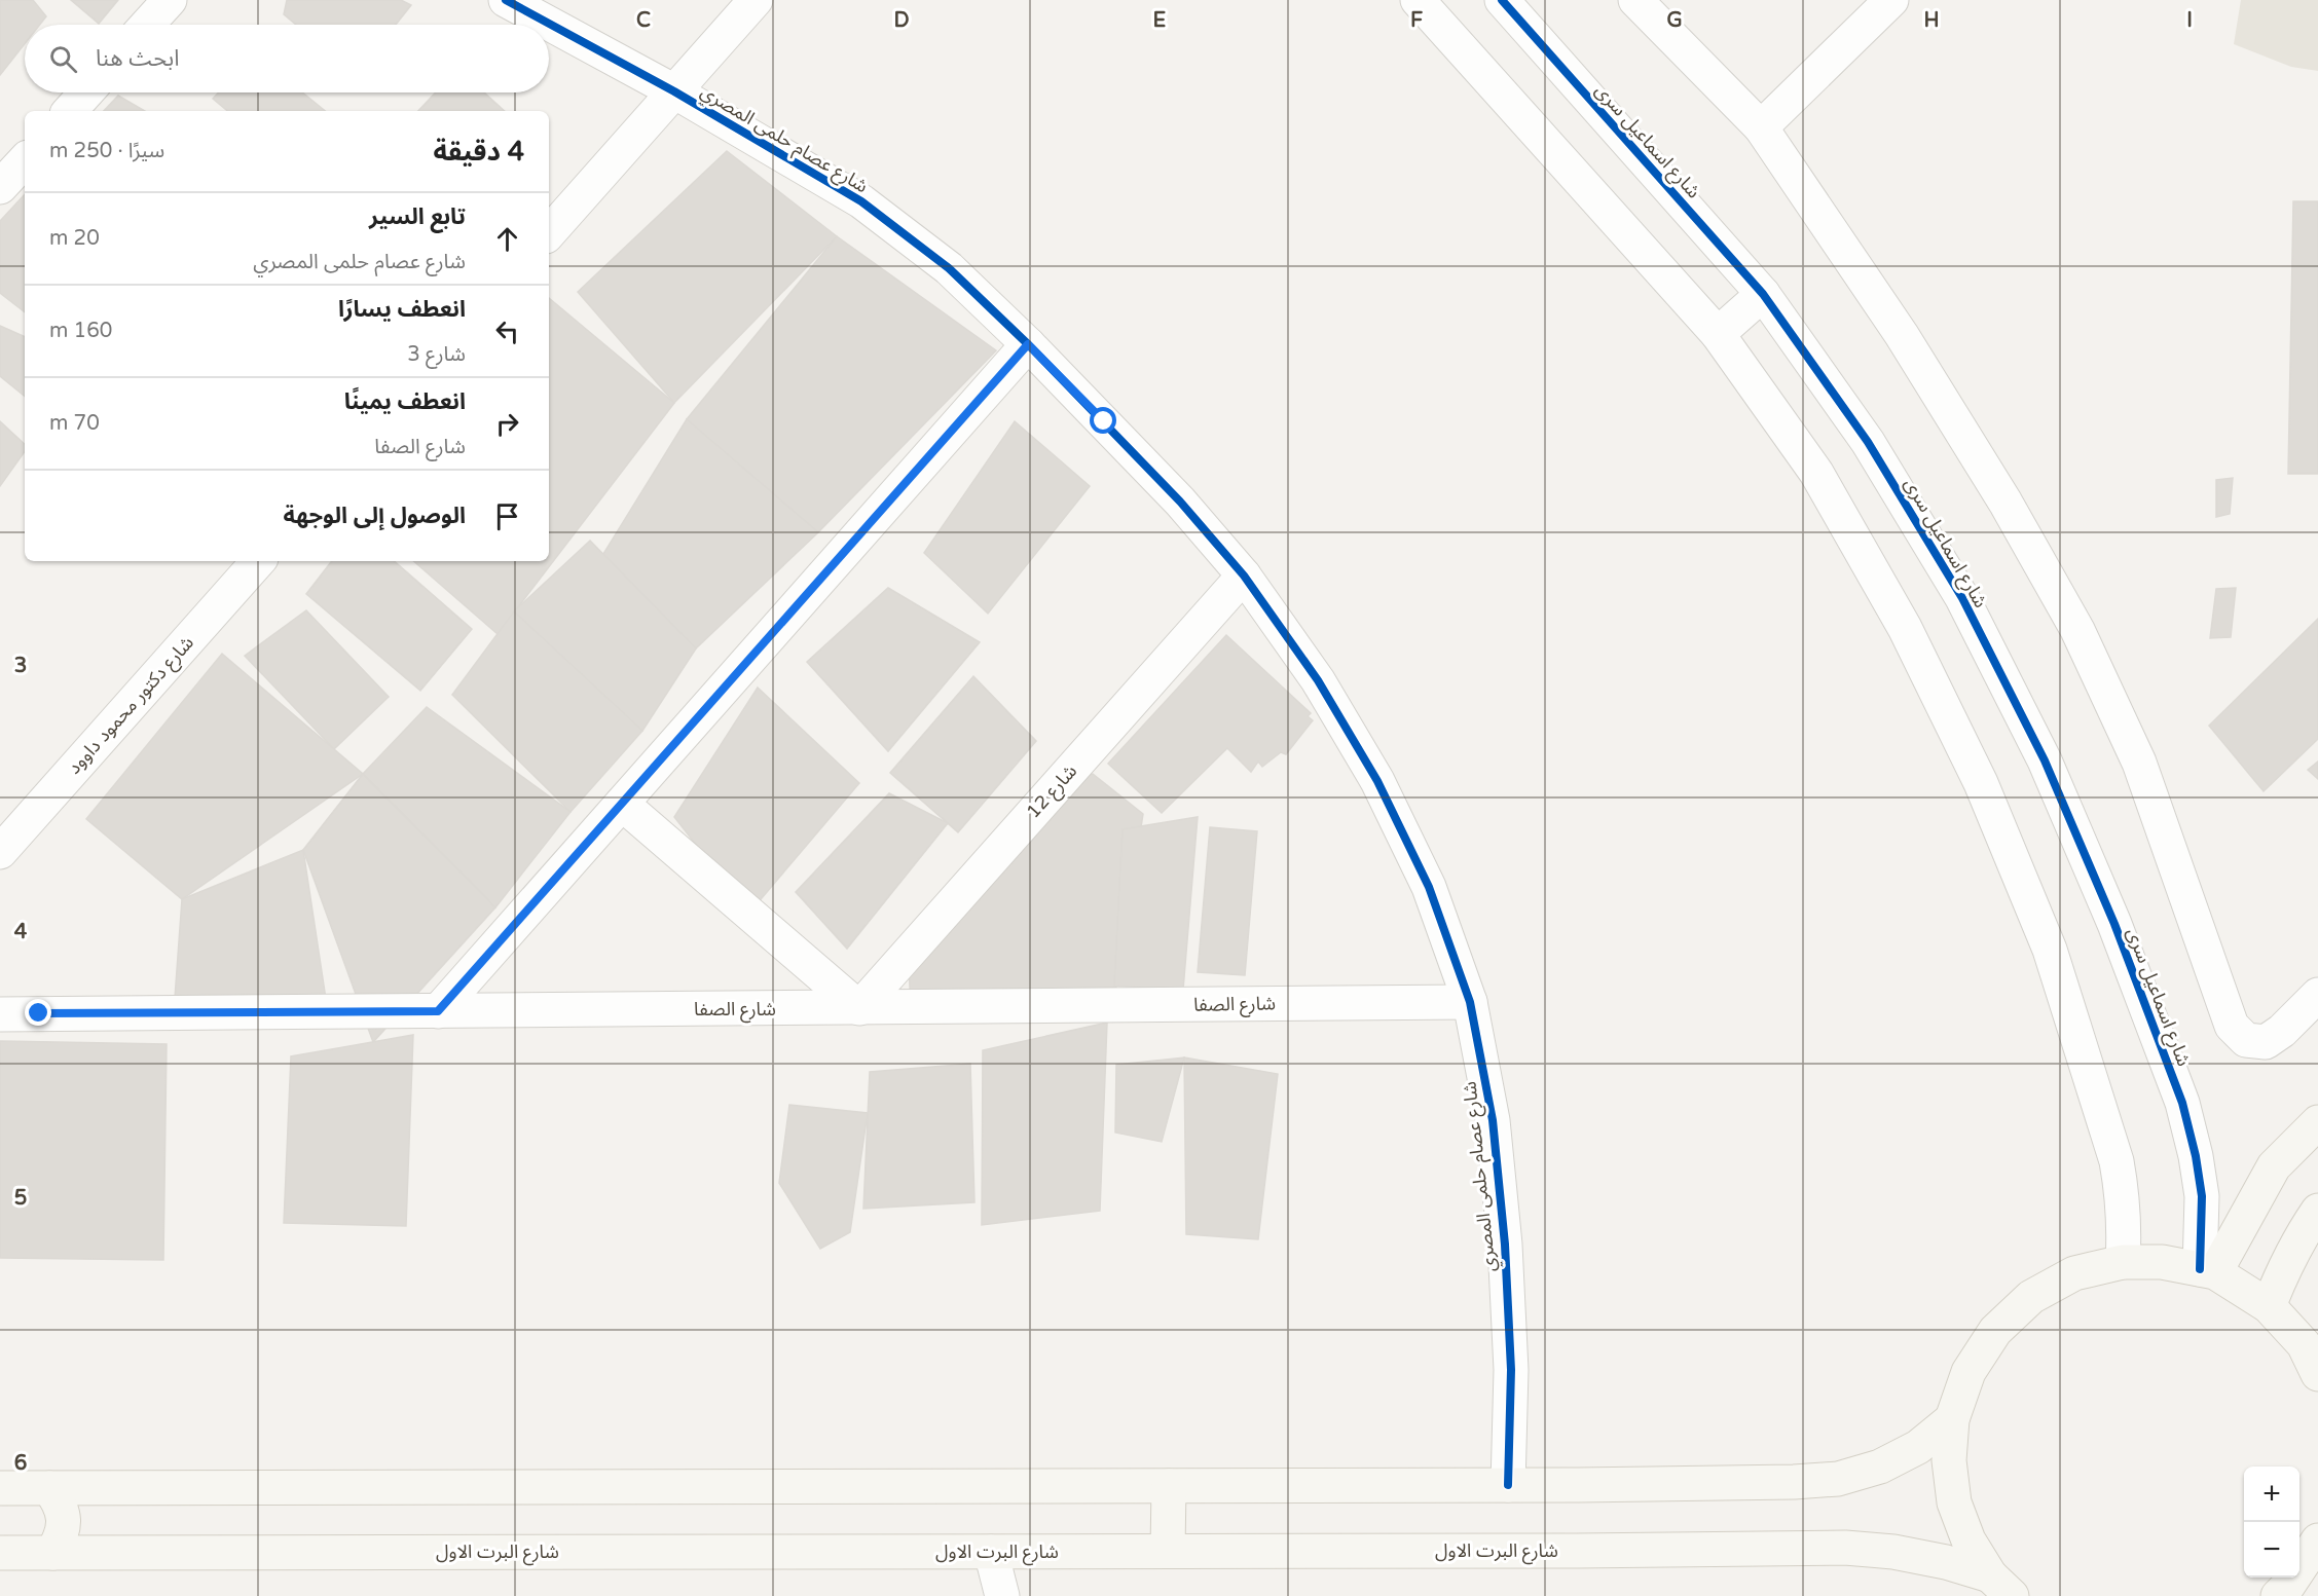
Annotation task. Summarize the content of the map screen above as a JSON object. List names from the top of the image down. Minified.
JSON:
{"streets":{"main road":["شارع البرت الاول"],"street":["شارع عصام حلمى المصري","شارع اسماعيل سرى","شارع دكتور محمود داوود","شارع 12","شارع الصفا"]},"crossings":[["شارع عصام حلمى المصري","شارع 12"],["شارع عصام حلمى المصري","شارع الصفا"],["شارع 12","شارع الصفا"]],"page":{"search":"ابحث هنا","heading":["4 دقيقة","سيرًا · 250 m"],"list":[["تابع السير","شارع عصام حلمى المصري","20 m"],["انعطف يسارًا","شارع 3","160 m"],["انعطف يمينًا","شارع الصفا","70 m"],"الوصول إلى الوجهة"],"map_buttons":["+","−"]},"grid":{"columns":["C","D","E","F","G","H","I"],"rows":["3","4","5","6"]}}
